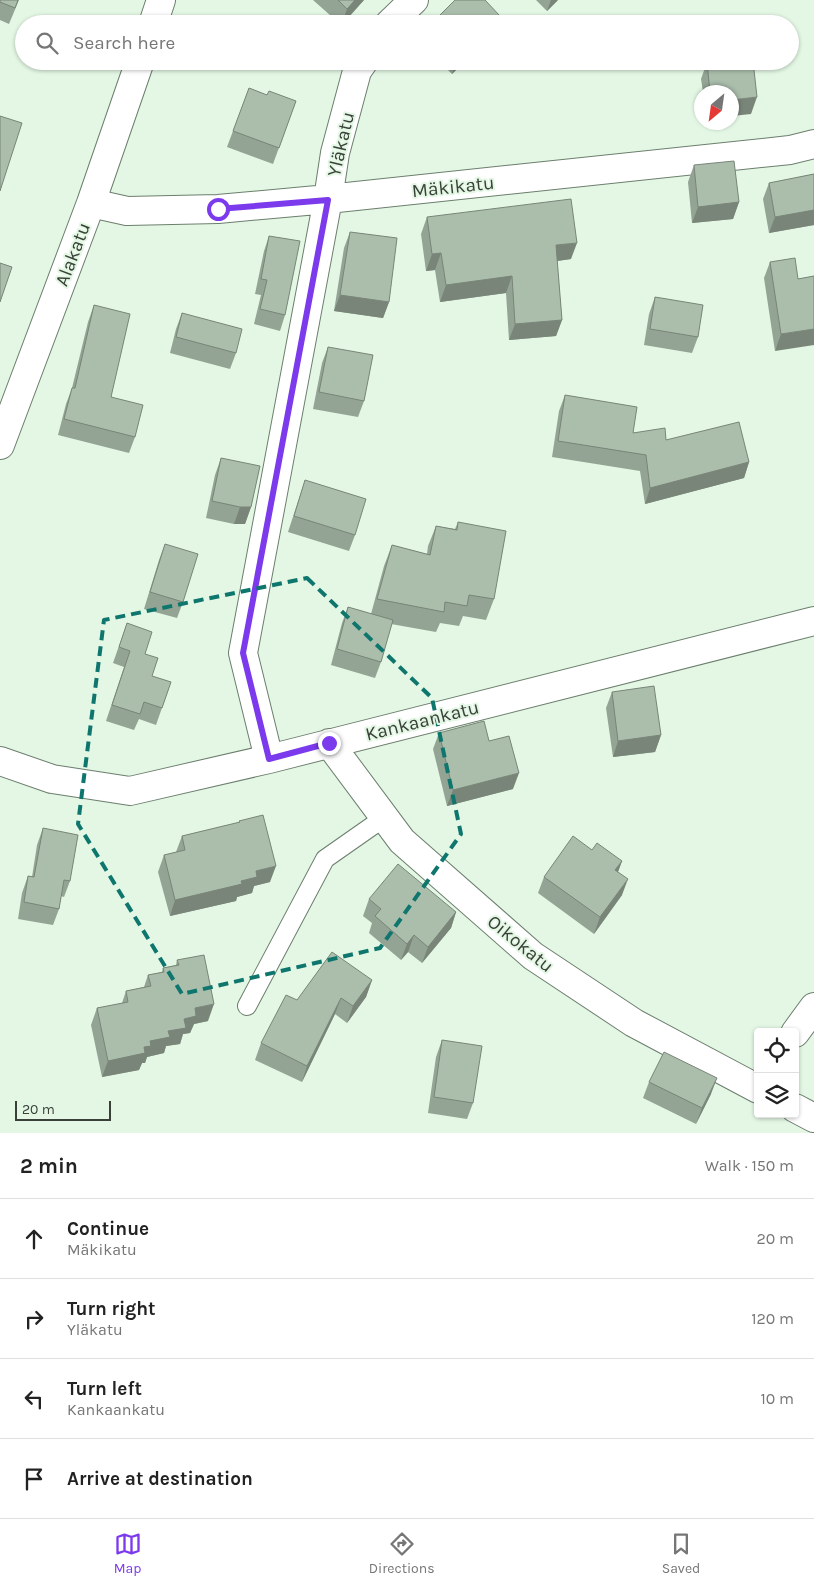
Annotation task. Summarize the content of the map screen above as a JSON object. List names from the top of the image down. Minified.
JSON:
{"streets":{"street":["Yläkatu","Mäkikatu","Alakatu","Kankaankatu","Oikokatu"]},"crossings":[["Yläkatu","Mäkikatu"],["Yläkatu","Kankaankatu"],["Mäkikatu","Alakatu"],["Kankaankatu","Oikokatu"]],"scale_bar":"20 m","north":"bottom left","page":{"search":"Search here","scale":"20 m","heading":["2 min","Walk · 150 m"],"list":[["Continue","Mäkikatu","20 m"],["Turn right","Yläkatu","120 m"],["Turn left","Kankaankatu","10 m"],"Arrive at destination"],"nav":["Map","Directions","Saved"]}}
